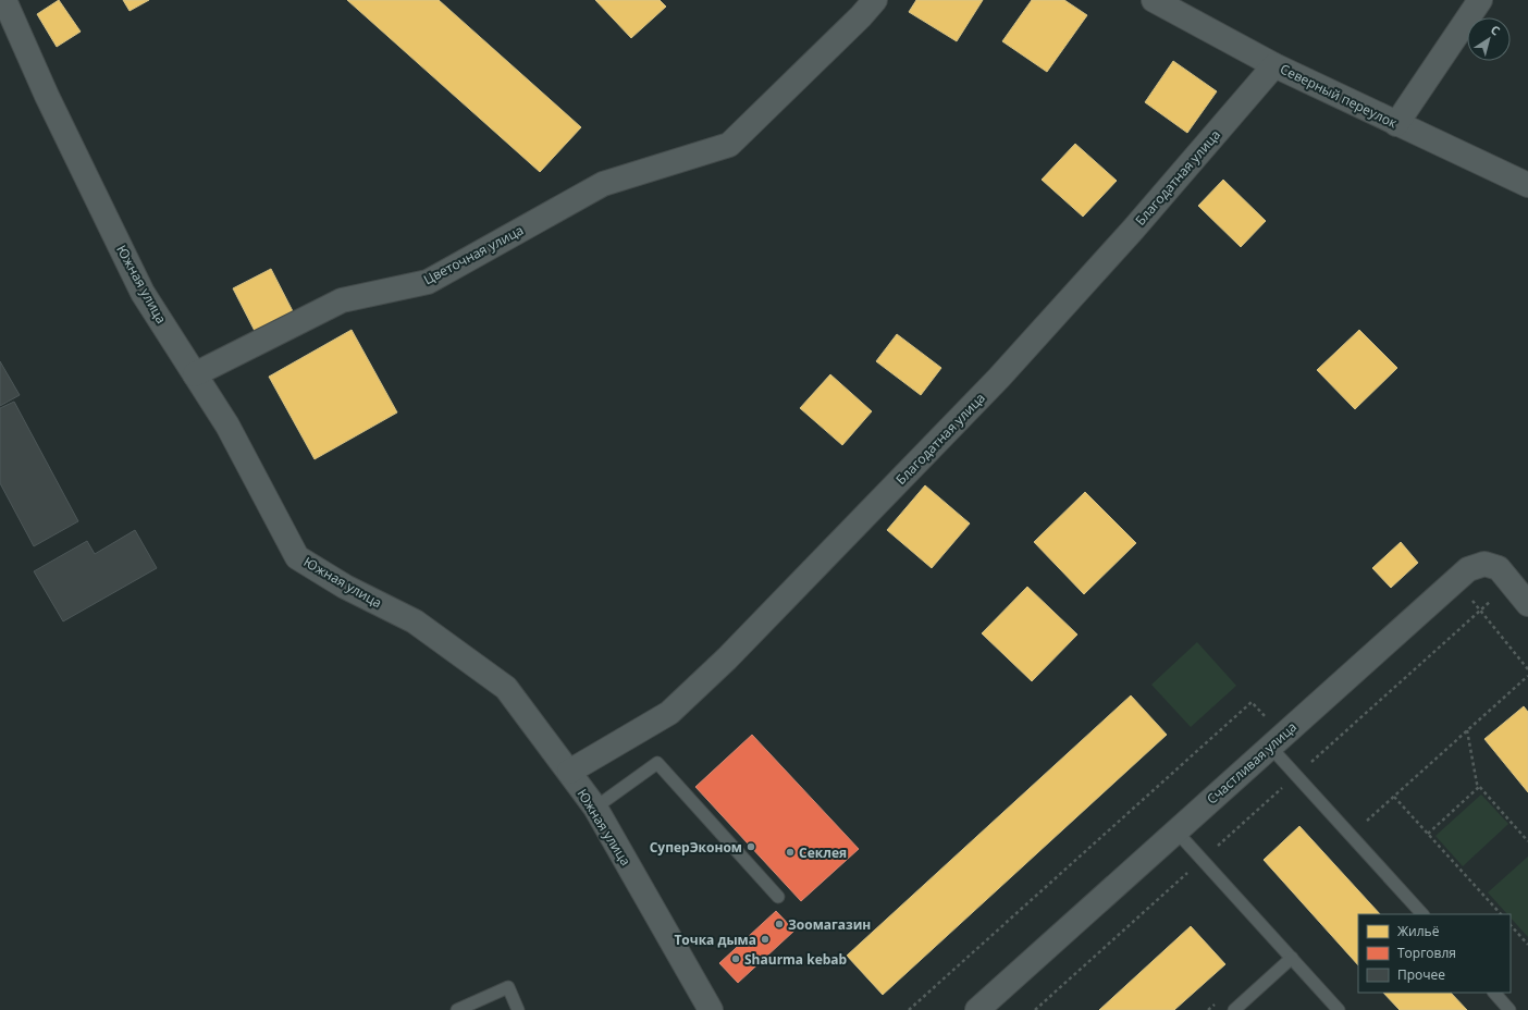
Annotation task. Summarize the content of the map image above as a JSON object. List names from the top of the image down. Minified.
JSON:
{"streets":{"street":["Северный переулок","Благодатная улица","Цветочная улица","Южная улица","Счастливая улица"]},"crossings":[["Северный переулок","Благодатная улица"],["Благодатная улица","Южная улица"],["Цветочная улица","Южная улица"]],"places":["СуперЭконом","Секлея","Зоомагазин","Точка дыма","Shaurma kebab"],"legend":["Жильё","Торговля","Прочее"],"north":"top right"}
